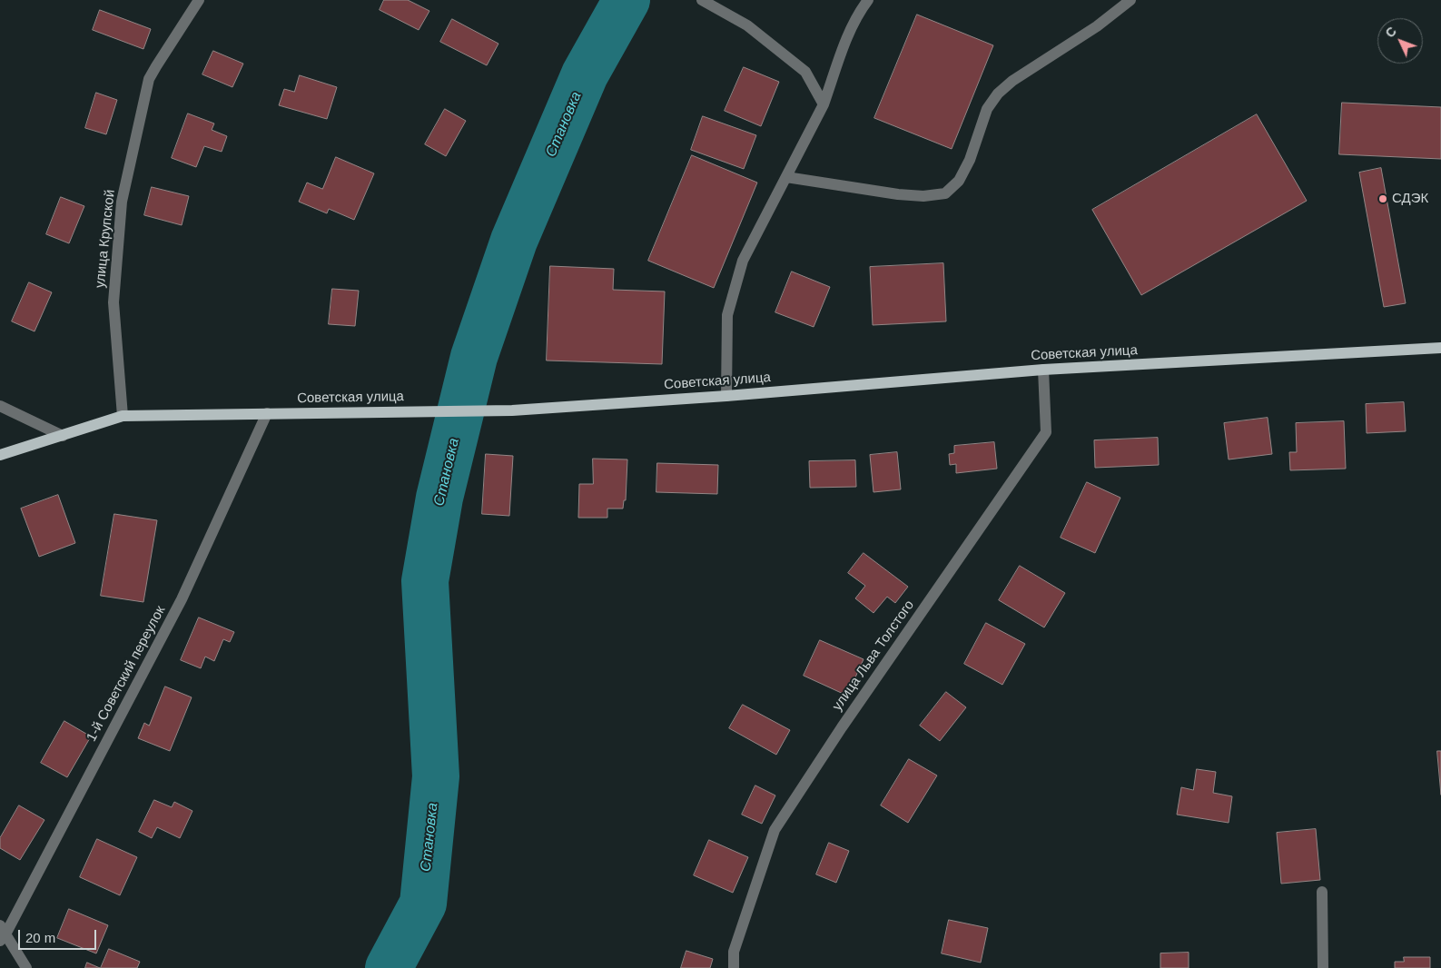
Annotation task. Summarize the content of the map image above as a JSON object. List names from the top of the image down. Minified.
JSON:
{"streets":{"main road":["Советская улица"],"street":["улица Крупской","улица Льва Толстого","1-й Советский переулок"]},"crossings":[["улица Крупской","Советская улица"],["Советская улица","улица Льва Толстого"],["Советская улица","1-й Советский переулок"]],"water":["Становка"],"places":["СДЭК"],"scale_bar":"20 m","north":"top left"}
